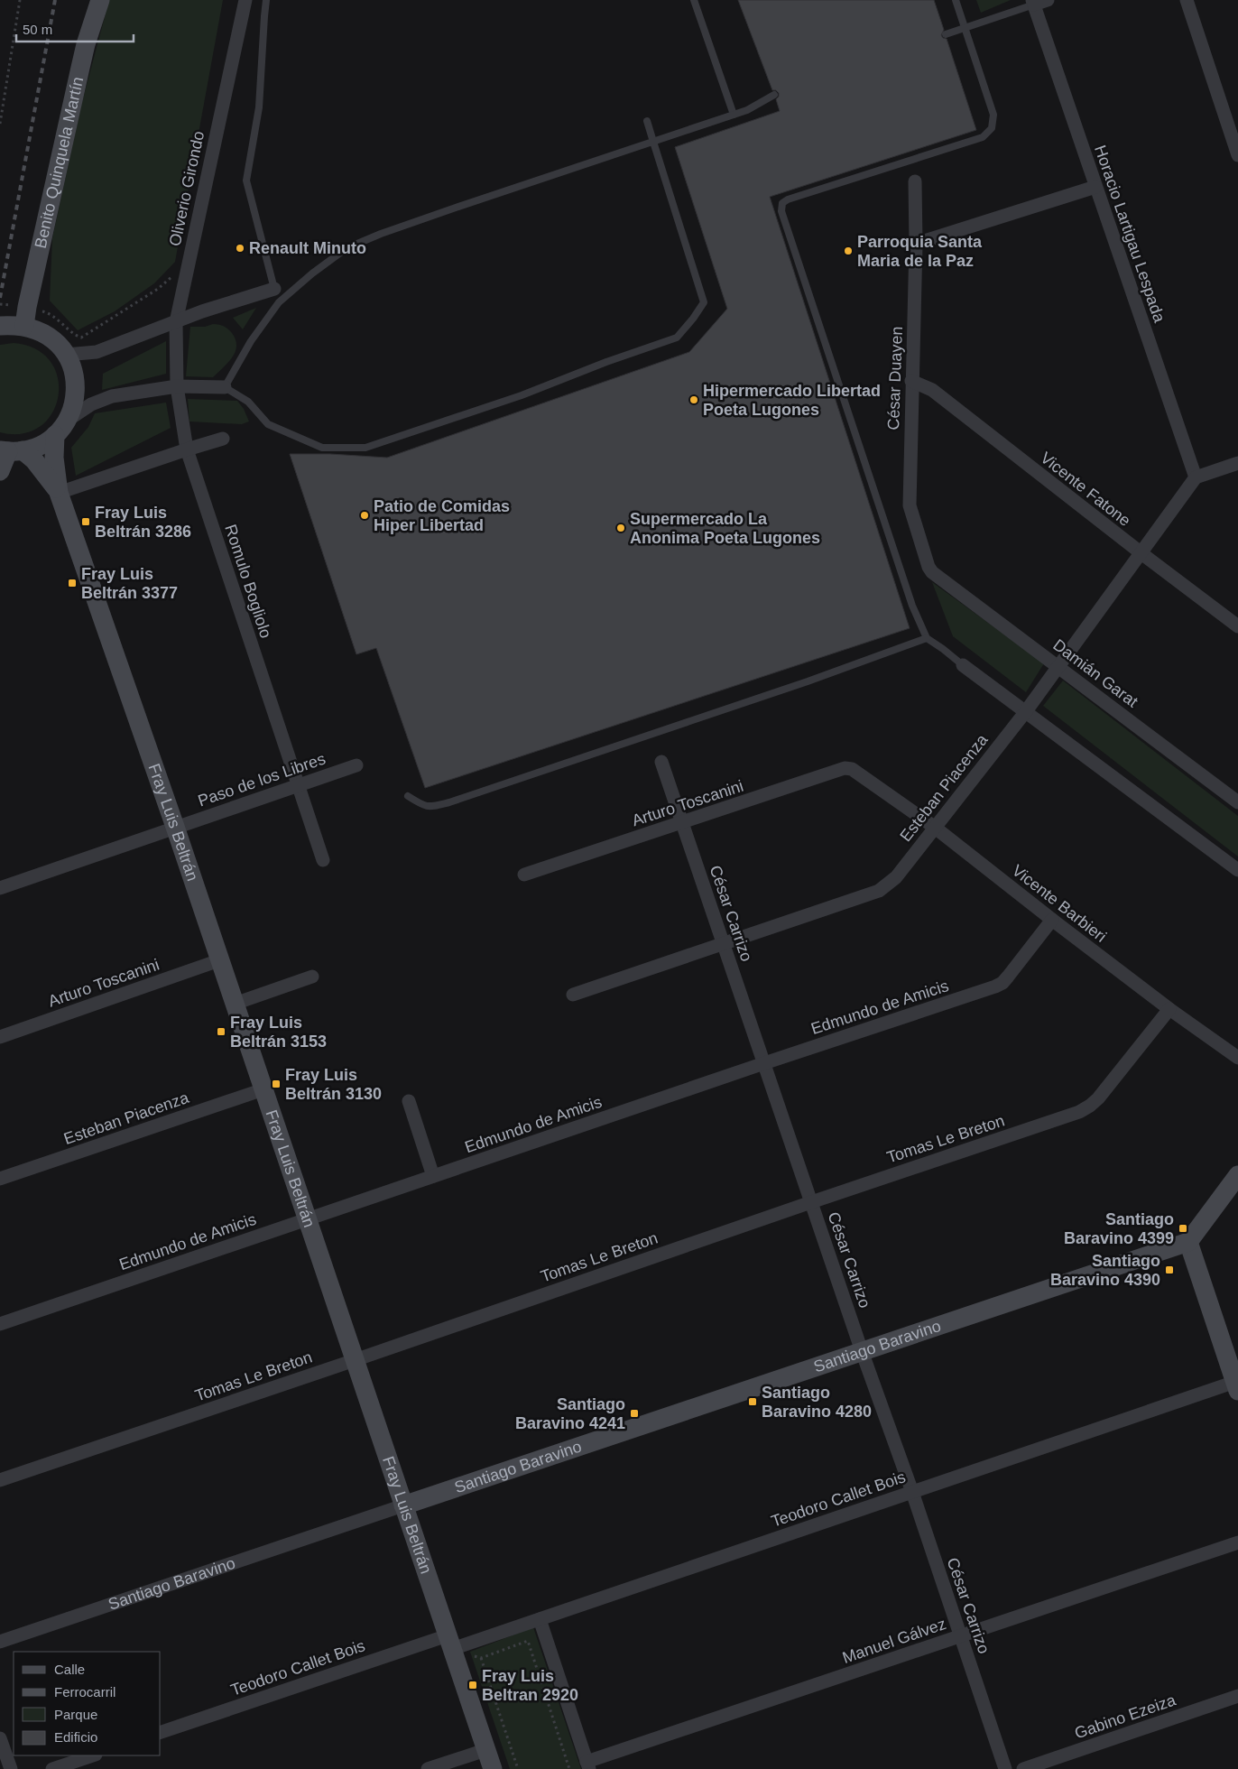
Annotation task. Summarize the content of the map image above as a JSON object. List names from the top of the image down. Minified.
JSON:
{"streets":{"main road":["Benito Quinquela Martín","Fray Luis Beltrán","Santiago Baravino"],"street":["Oliverio Girondo","Horacio Lartigau Lespada","César Duayen","Vicente Fatone","Romulo Bogliolo","Damián Garat","Paso de los Libres","Esteban Piacenza","Arturo Toscanini","Vicente Barbieri","César Carrizo","Edmundo de Amicis","Tomas Le Breton","Teodoro Callet Bois","Manuel Gálvez","Gabino Ezeiza"]},"crossings":[["Oliverio Girondo","Romulo Bogliolo"],["Horacio Lartigau Lespada","Esteban Piacenza"],["César Duayen","Vicente Fatone"],["César Duayen","Damián Garat"],["Vicente Fatone","Esteban Piacenza"],["Romulo Bogliolo","Paso de los Libres"],["Damián Garat","Esteban Piacenza"],["Paso de los Libres","Fray Luis Beltrán"],["Esteban Piacenza","Fray Luis Beltrán"],["Esteban Piacenza","Vicente Barbieri"],["Esteban Piacenza","César Carrizo"],["Arturo Toscanini","Fray Luis Beltrán"],["Arturo Toscanini","Vicente Barbieri"],["Arturo Toscanini","César Carrizo"],["Fray Luis Beltrán","Edmundo de Amicis"],["Fray Luis Beltrán","Tomas Le Breton"],["Fray Luis Beltrán","Santiago Baravino"],["Fray Luis Beltrán","Teodoro Callet Bois"],["Vicente Barbieri","Edmundo de Amicis"],["Vicente Barbieri","Tomas Le Breton"],["César Carrizo","Edmundo de Amicis"],["César Carrizo","Tomas Le Breton"],["César Carrizo","Santiago Baravino"],["César Carrizo","Teodoro Callet Bois"],["César Carrizo","Manuel Gálvez"]],"places":{"other":["Renault Minuto","Parroquia Santa Maria de la Paz","Hipermercado Libertad Poeta Lugones","Patio de Comidas Hiper Libertad","Supermercado La Anonima Poeta Lugones"],"transit":["Fray Luis Beltrán 3286","Fray Luis Beltrán 3377","Fray Luis Beltrán 3153","Fray Luis Beltrán 3130","Santiago Baravino 4399","Santiago Baravino 4390","Santiago Baravino 4280","Santiago Baravino 4241","Fray Luis Beltran 2920"]},"legend":["Calle","Ferrocarril","Parque","Edificio"],"scale_bar":"50 m"}
